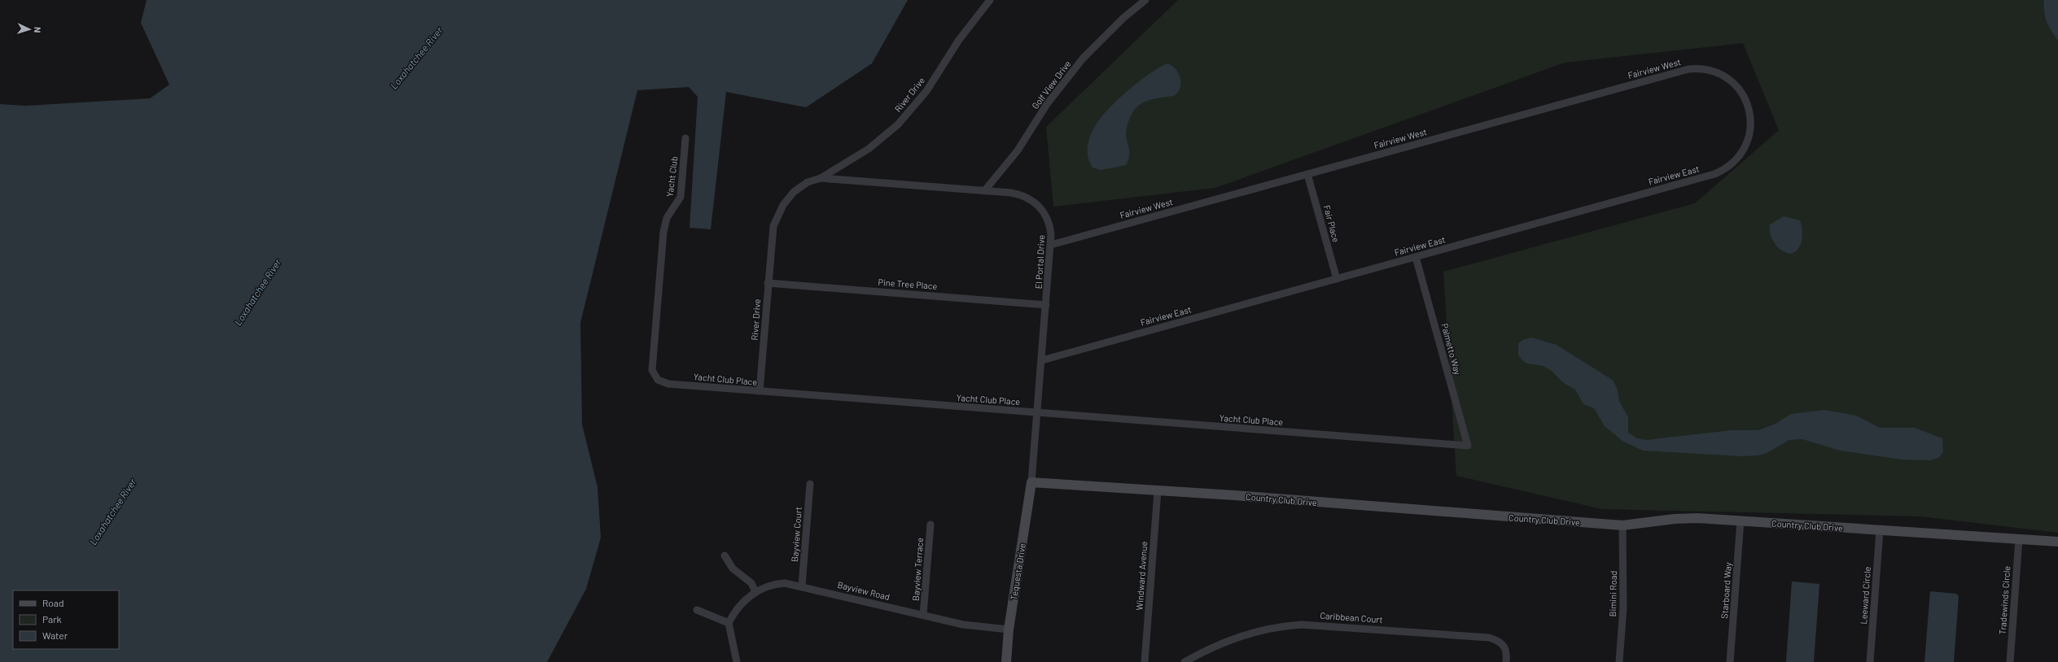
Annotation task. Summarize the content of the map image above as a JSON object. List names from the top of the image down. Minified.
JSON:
{"streets":{"street":["Fairview West","Golf View Drive","River Drive","Fairview East","Yacht Club","Fair Place","El Portal Drive","Pine Tree Place","Palmetto Way","Yacht Club Place","Country Club Drive","Bayview Court","Bayview Terrace","Tequesta Drive","Windward Avenue","Bayview Road","Starboard Way","Bimini Road","Leeward Circle","Tradewinds Circle","Caribbean Court"]},"crossings":[["Fairview West","Fairview East"],["Fairview West","Fair Place"],["Fairview West","El Portal Drive"],["Golf View Drive","El Portal Drive"],["River Drive","El Portal Drive"],["River Drive","Pine Tree Place"],["River Drive","Yacht Club Place"],["Fairview East","Fair Place"],["Fairview East","El Portal Drive"],["Fairview East","Palmetto Way"],["Yacht Club","Yacht Club Place"],["El Portal Drive","Pine Tree Place"],["El Portal Drive","Yacht Club Place"],["El Portal Drive","Country Club Drive"],["El Portal Drive","Tequesta Drive"],["Palmetto Way","Yacht Club Place"],["Country Club Drive","Tequesta Drive"],["Country Club Drive","Windward Avenue"],["Country Club Drive","Starboard Way"],["Country Club Drive","Bimini Road"],["Country Club Drive","Leeward Circle"],["Country Club Drive","Tradewinds Circle"],["Bayview Court","Bayview Road"],["Bayview Terrace","Bayview Road"],["Tequesta Drive","Bayview Road"]],"water":["Loxahatchee River"],"legend":["Road","Park","Water"],"north":"right"}
